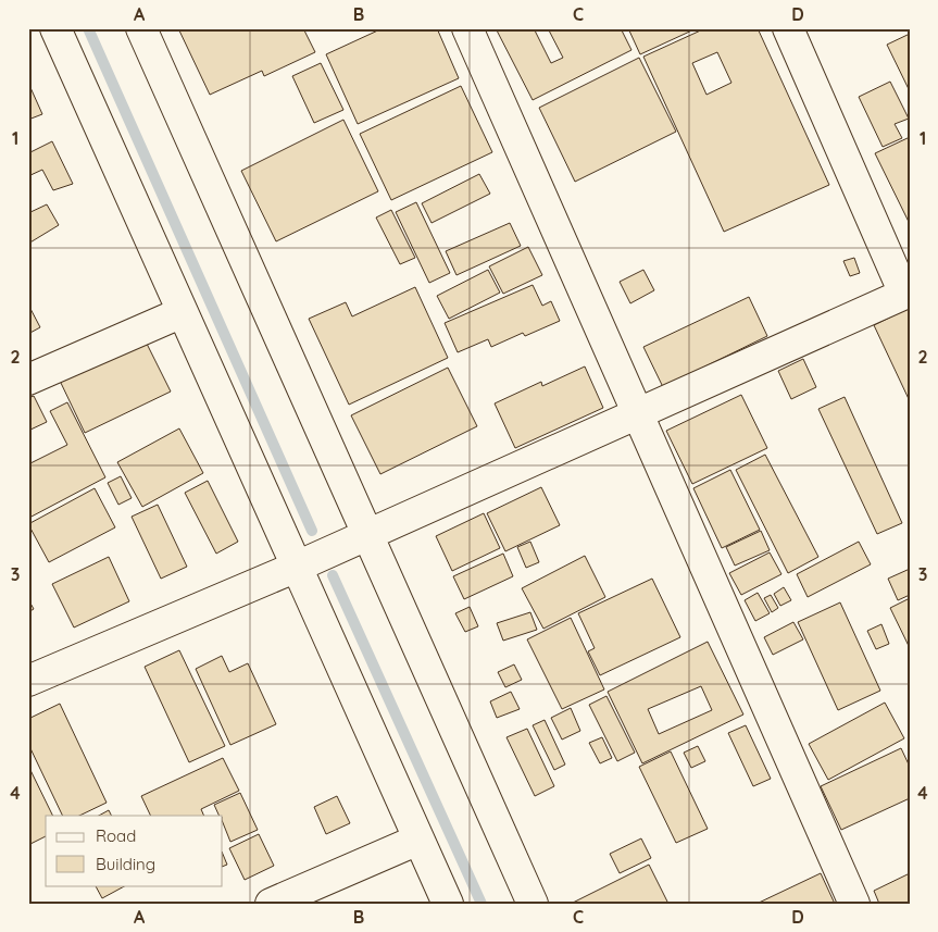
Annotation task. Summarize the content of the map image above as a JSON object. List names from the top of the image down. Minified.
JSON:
{"legend":["Road","Building"],"grid":{"columns":["A","B","C","D"],"rows":["1","2","3","4"]}}
